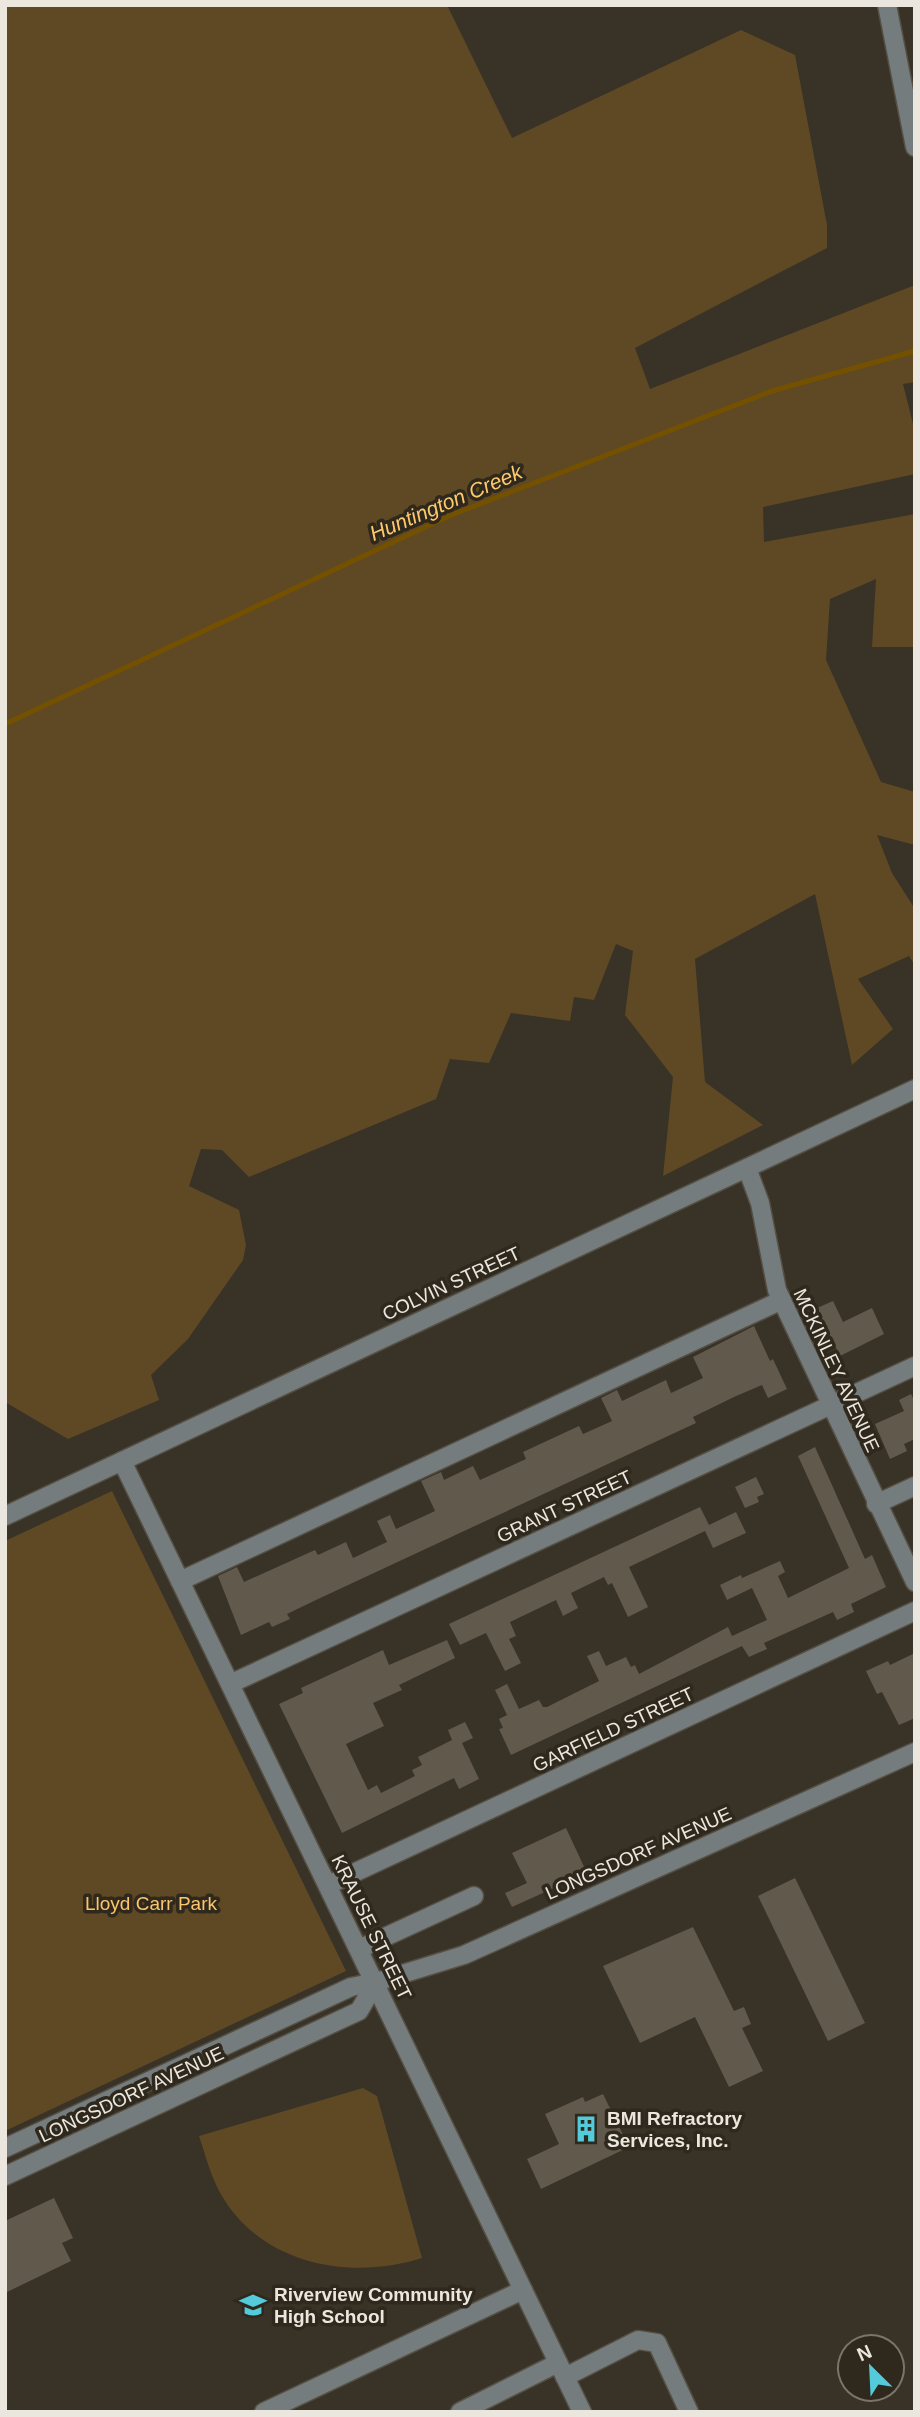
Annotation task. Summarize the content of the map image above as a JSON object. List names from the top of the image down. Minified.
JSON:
{"streets":{"street":["COLVIN STREET","MCKINLEY AVENUE","GRANT STREET","GARFIELD STREET","LONGSDORF AVENUE","KRAUSE STREET"]},"crossings":[["COLVIN STREET","MCKINLEY AVENUE"],["COLVIN STREET","KRAUSE STREET"],["MCKINLEY AVENUE","GRANT STREET"],["GRANT STREET","KRAUSE STREET"],["GARFIELD STREET","KRAUSE STREET"],["LONGSDORF AVENUE","KRAUSE STREET"]],"water":["Huntington Creek"],"parks":["Lloyd Carr Park"],"places":{"building":["BMI Refractory Services, Inc."],"school or university":["Riverview Community High School"]},"north":"top left"}
